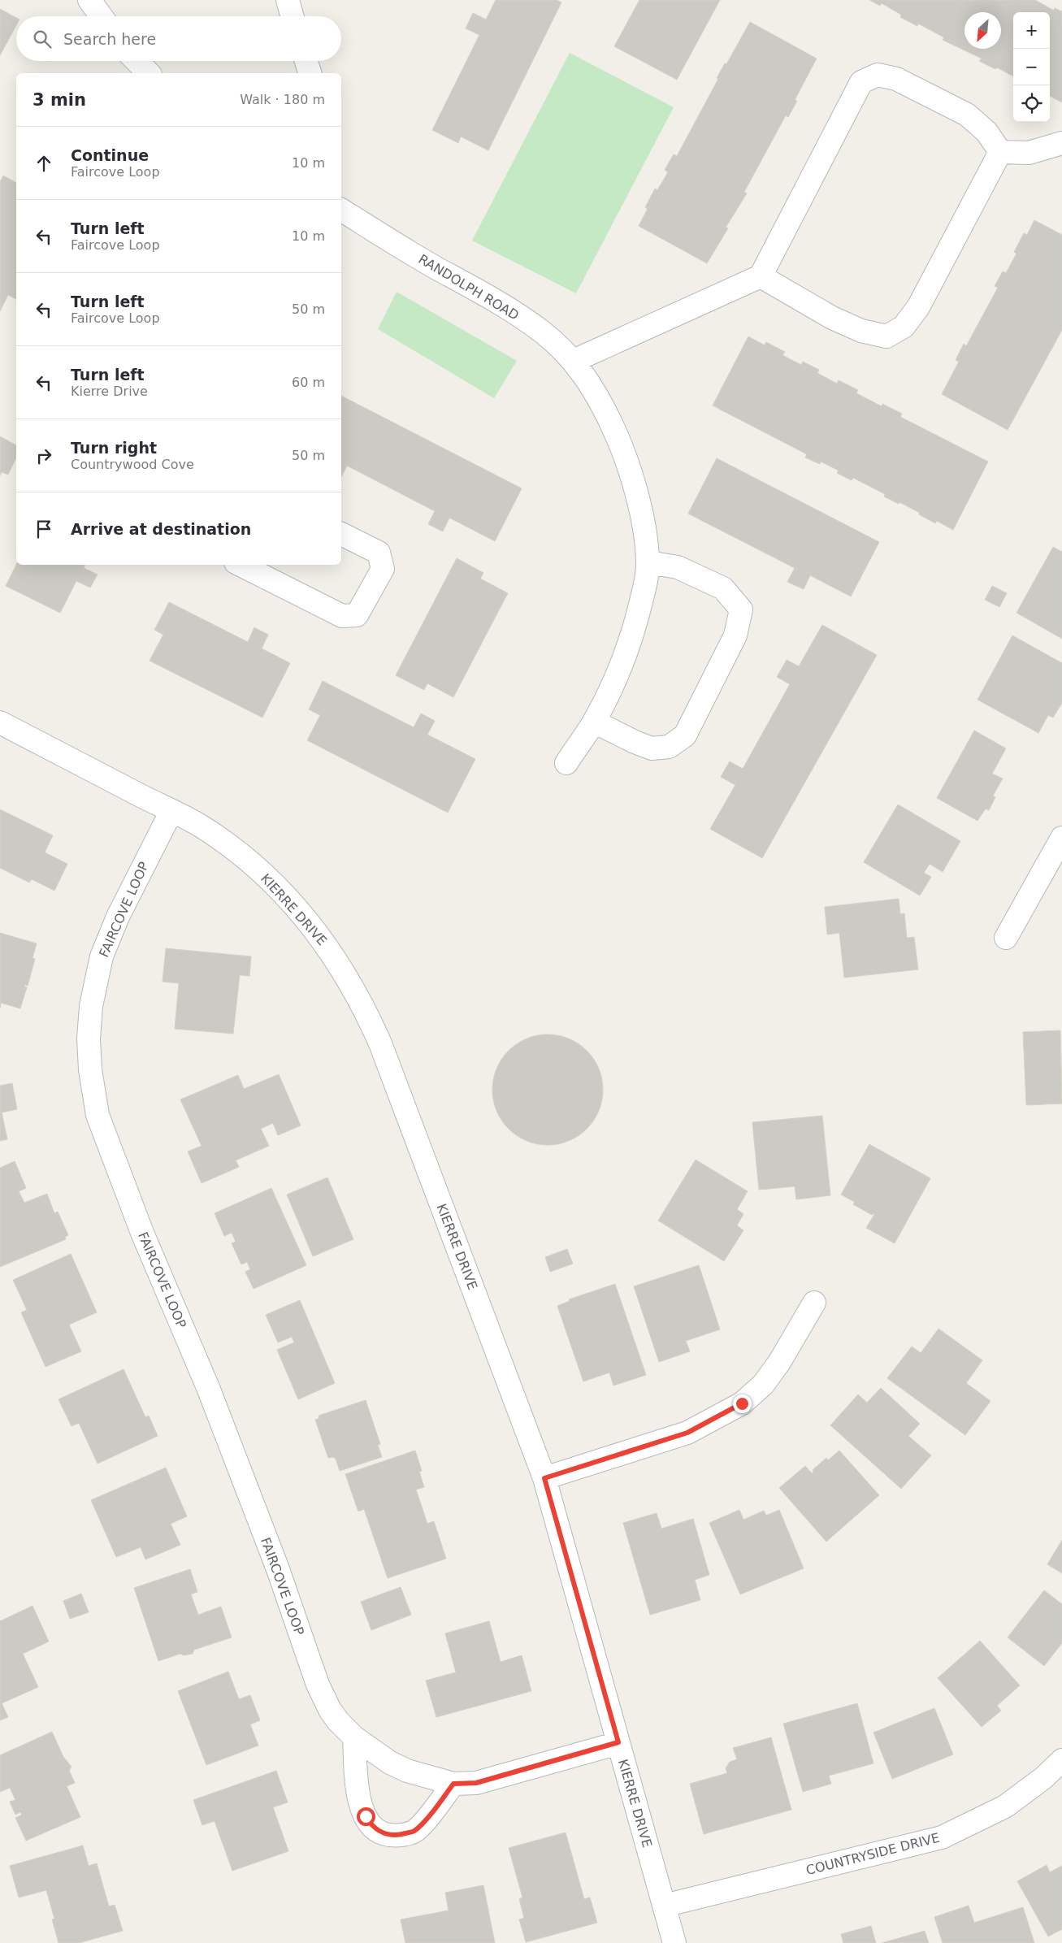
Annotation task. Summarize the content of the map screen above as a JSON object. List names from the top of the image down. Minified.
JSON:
{"streets":{"street":["RANDOLPH ROAD","FAIRCOVE LOOP","KIERRE DRIVE","COUNTRYSIDE DRIVE"]},"crossings":[["FAIRCOVE LOOP","KIERRE DRIVE"],["KIERRE DRIVE","COUNTRYSIDE DRIVE"]],"north":"bottom left","page":{"map_buttons":["+","−"],"search":"Search here","heading":["3 min","Walk · 180 m"],"list":[["Continue","Faircove Loop","10 m"],["Turn left","Faircove Loop","10 m"],["Turn left","Faircove Loop","50 m"],["Turn left","Kierre Drive","60 m"],["Turn right","Countrywood Cove","50 m"],"Arrive at destination"]}}
